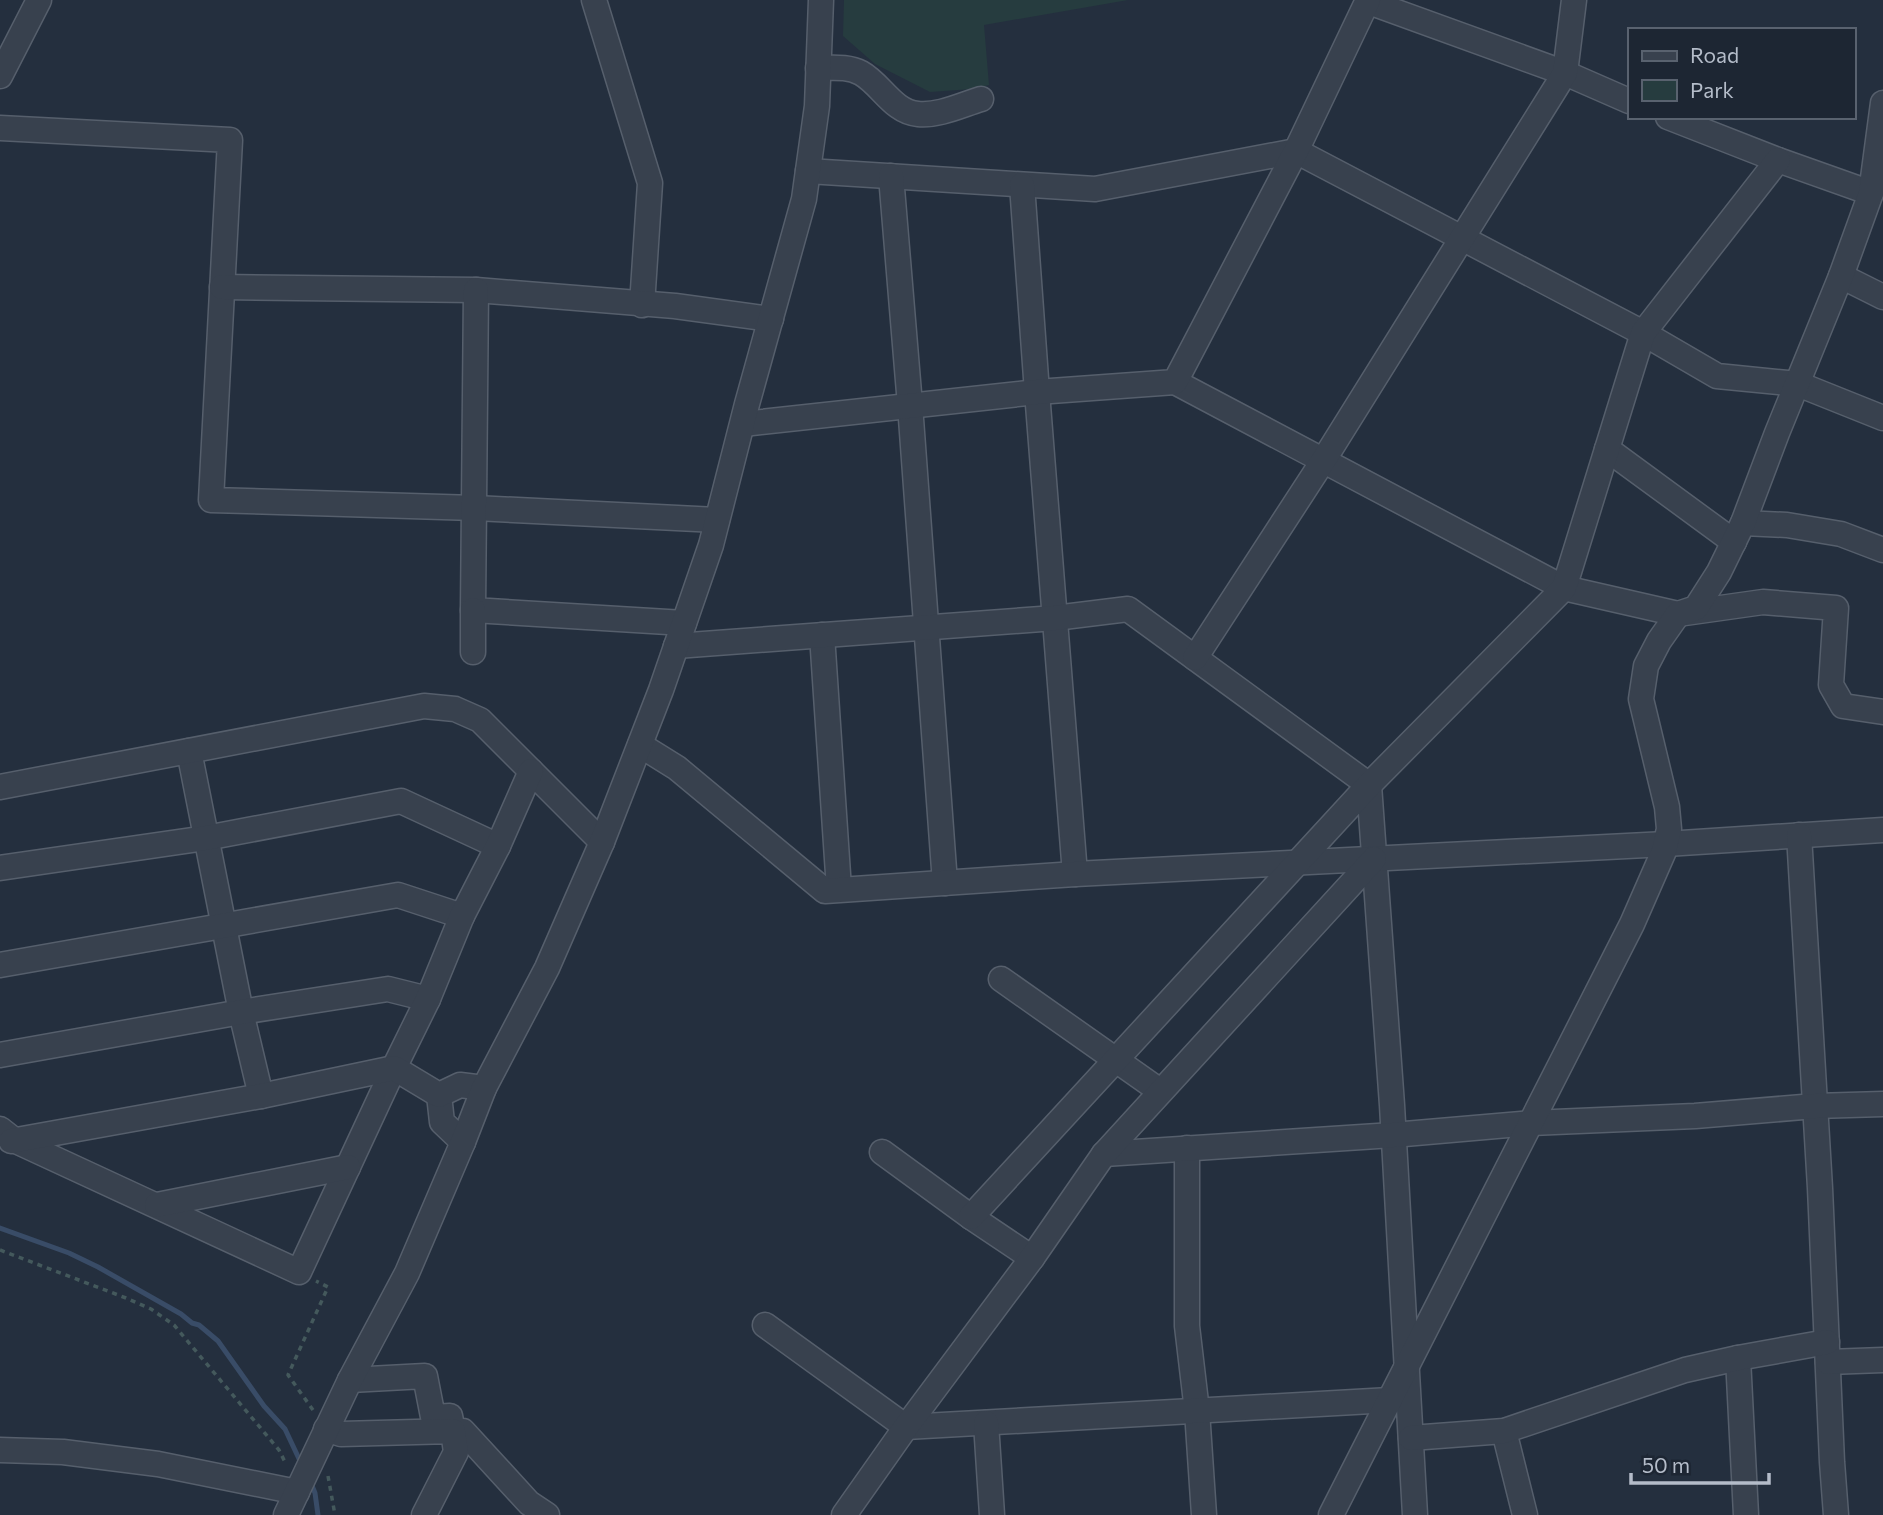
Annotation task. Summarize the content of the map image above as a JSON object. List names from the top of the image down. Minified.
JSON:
{"legend":["Road","Park"],"scale_bar":"50 m"}
